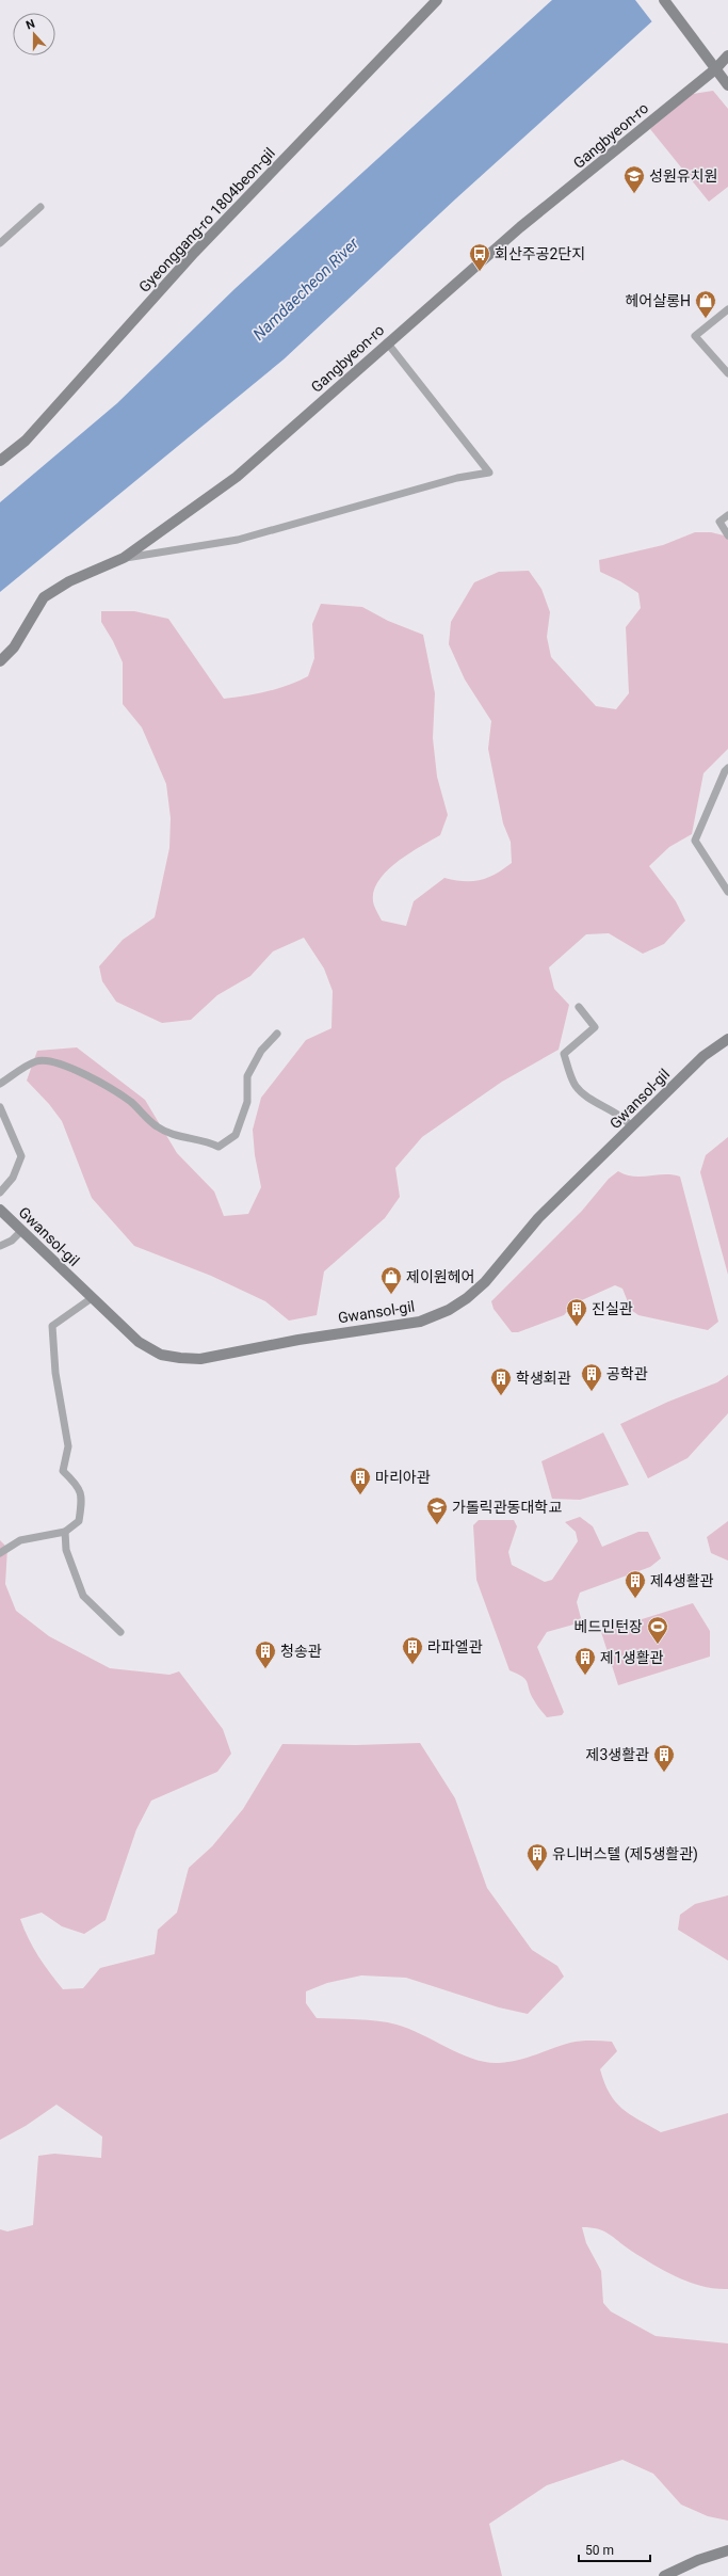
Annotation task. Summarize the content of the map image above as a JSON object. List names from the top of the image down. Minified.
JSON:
{"streets":{"street":["Gangbyeon-ro","Gyeonggang-ro 1804beon-gil","Gwansol-gil"]},"water":["Namdaecheon River"],"places":{"school or university":["성원유치원","가톨릭관동대학교"],"bus stop":["회산주공2단지"],"shop":["헤어살롱H","제이원헤어"],"building":["진실관","공학관","학생회관","마리아관","제4생활관","라파엘관","청송관","제1생활관","제3생활관","유니버스텔 (제5생활관)"],"sports":["베드민턴장"]},"scale_bar":"50 m","north":"top"}
